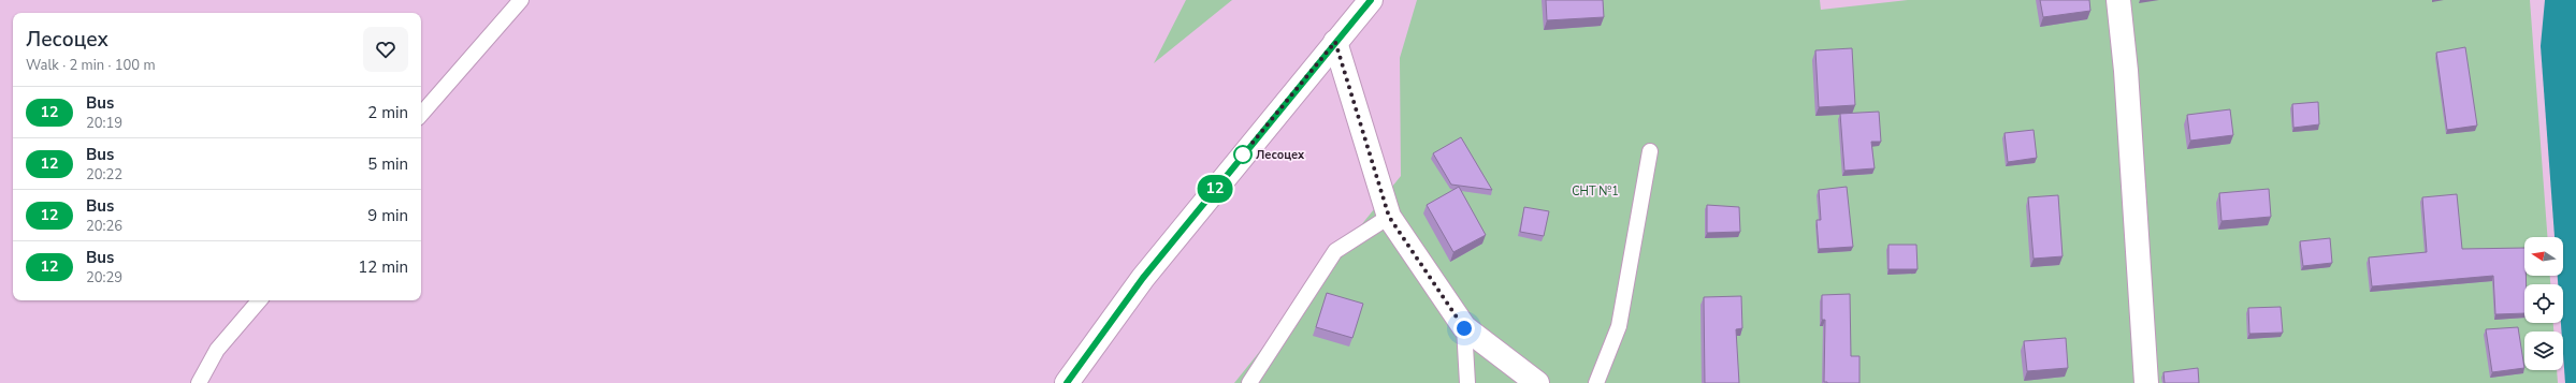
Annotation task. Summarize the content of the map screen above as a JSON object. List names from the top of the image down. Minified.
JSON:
{"parks":["СНТ №1"],"places":["Лесоцех"],"lines":["bus line 12"],"north":"left","page":{"on_map":"12","heading":["Лесоцех","Walk · 2 min · 100 m"],"list":[{"mark":"12","name":"Bus","note":"20:19","value":"2 min"},{"mark":"12","name":"Bus","note":"20:22","value":"5 min"},{"mark":"12","name":"Bus","note":"20:26","value":"9 min"},{"mark":"12","name":"Bus","note":"20:29","value":"12 min"}]}}
